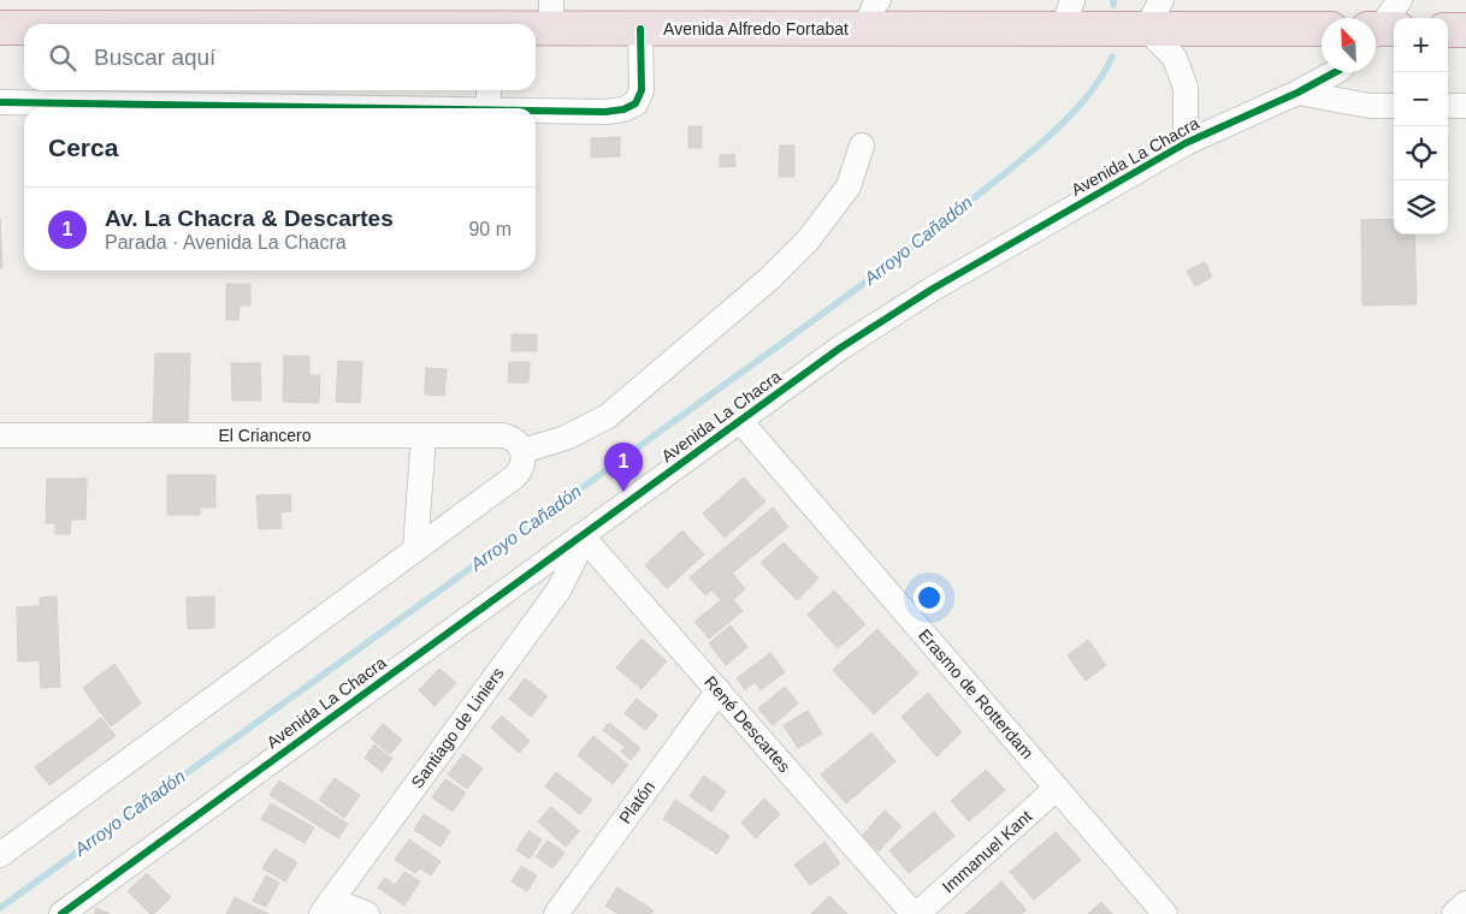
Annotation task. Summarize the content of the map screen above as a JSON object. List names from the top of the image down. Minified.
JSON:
{"streets":{"highway":["Avenida Alfredo Fortabat"],"street":["Avenida La Chacra","El Criancero","Erasmo de Rotterdam","René Descartes","Santiago de Liniers","Platón","Immanuel Kant"]},"crossings":[["Avenida La Chacra","Erasmo de Rotterdam"],["Avenida La Chacra","René Descartes"],["Avenida La Chacra","Santiago de Liniers"],["Erasmo de Rotterdam","Immanuel Kant"],["René Descartes","Santiago de Liniers"],["René Descartes","Platón"],["René Descartes","Immanuel Kant"]],"water":["Arroyo Cañadón"],"north":"top left","page":{"map_buttons":["+","−"],"search":"Buscar aquí","heading":"Cerca","list":[{"mark":"1","name":"Av. La Chacra & Descartes","note":"Parada · Avenida La Chacra","value":"90 m"}],"pins":"1"}}
